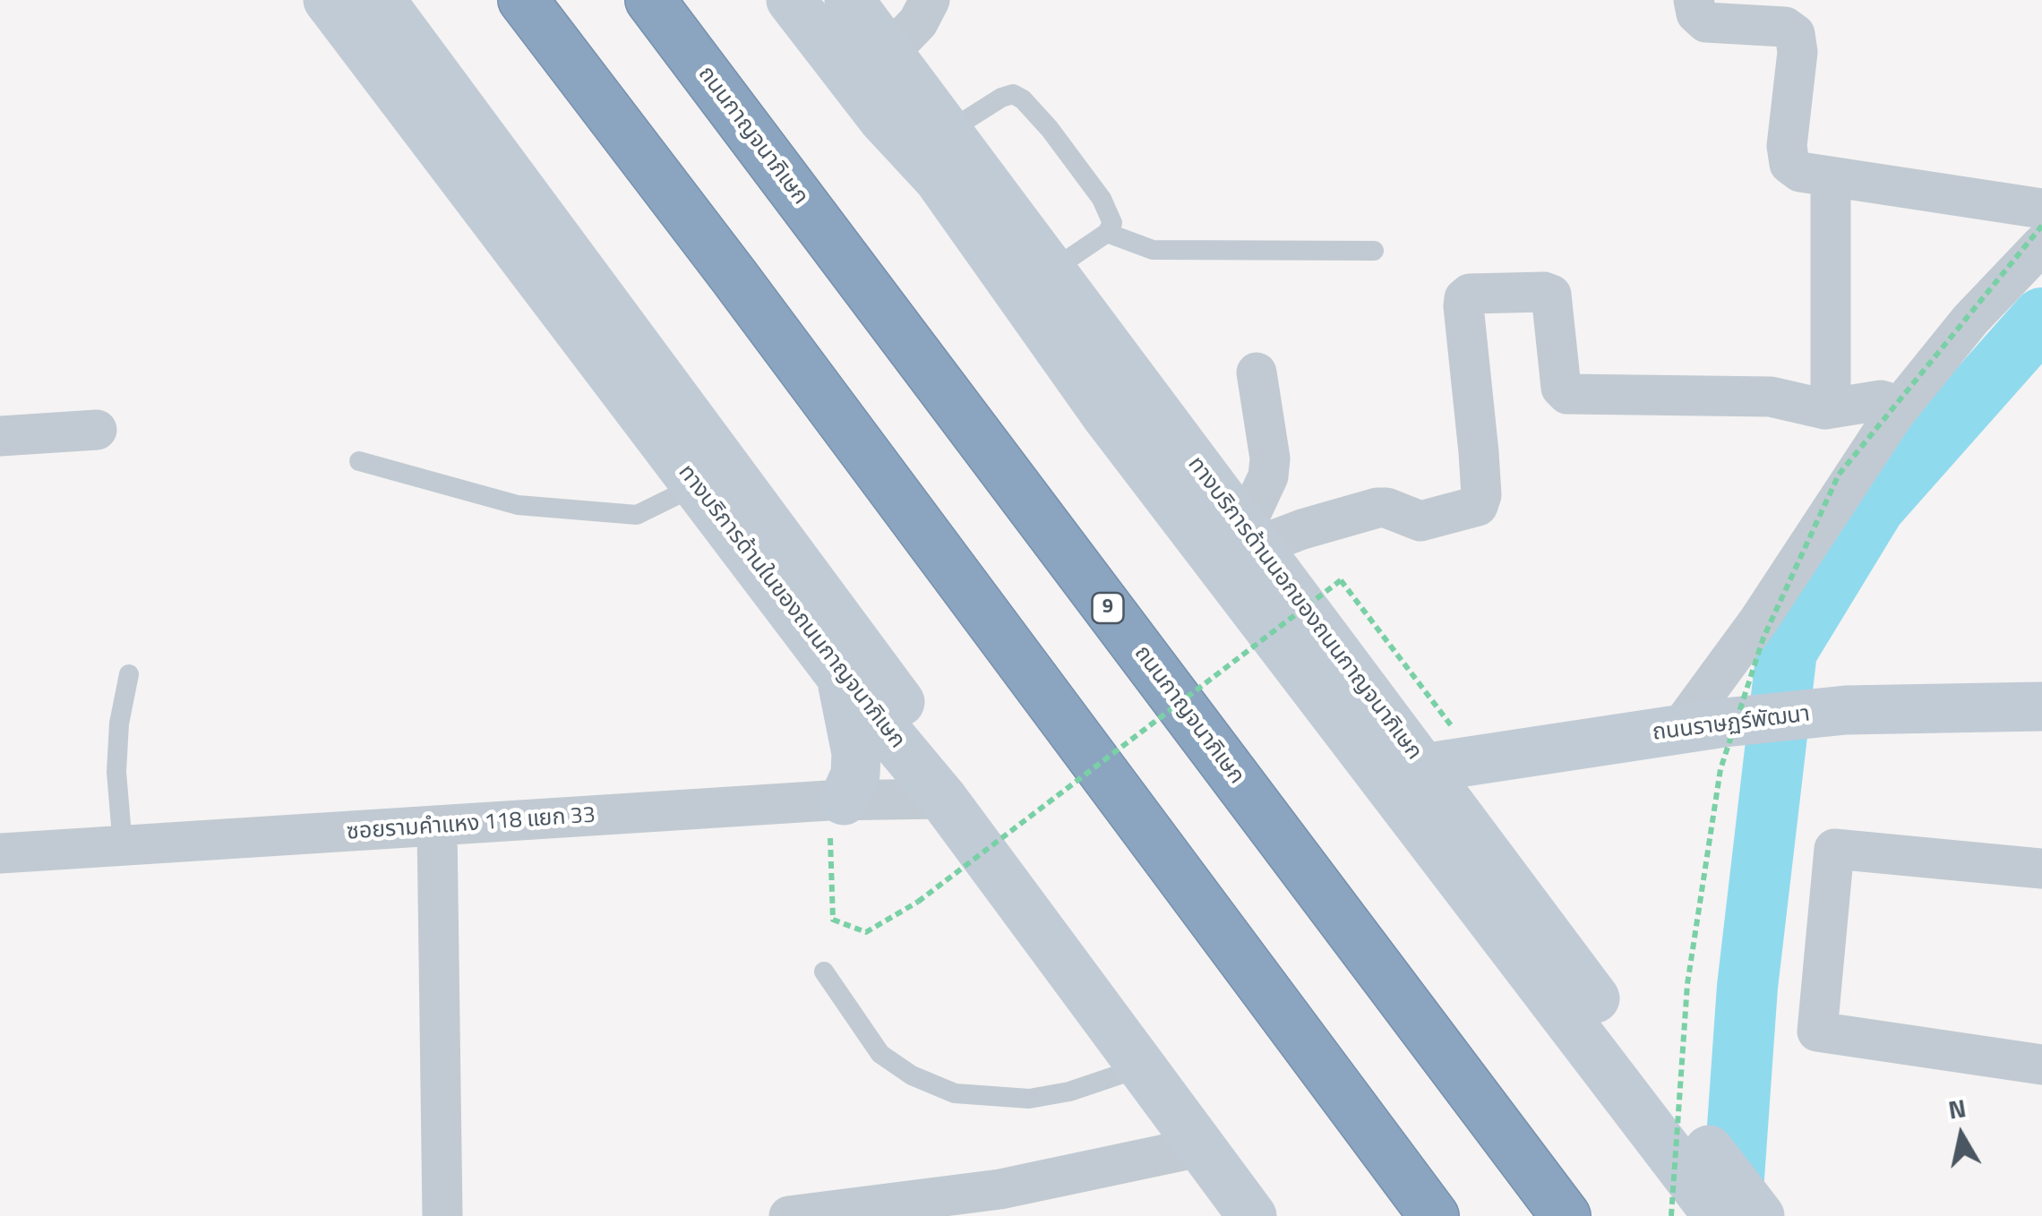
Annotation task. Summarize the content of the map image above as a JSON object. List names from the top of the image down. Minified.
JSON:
{"streets":{"highway":["ถนนกาญจนาภิเษก","9"],"main road":["ทางบริการด้านในของถนนกาญจนาภิเษก","ทางบริการด้านนอกของถนนกาญจนาภิเษก","ถนนราษฏร์พัฒนา"],"street":["ซอยรามคำแหง 118 แยก 33"]},"crossings":[["ทางบริการด้านในของถนนกาญจนาภิเษก","ซอยรามคำแหง 118 แยก 33"],["ทางบริการด้านนอกของถนนกาญจนาภิเษก","ถนนราษฏร์พัฒนา"]],"north":"top"}
